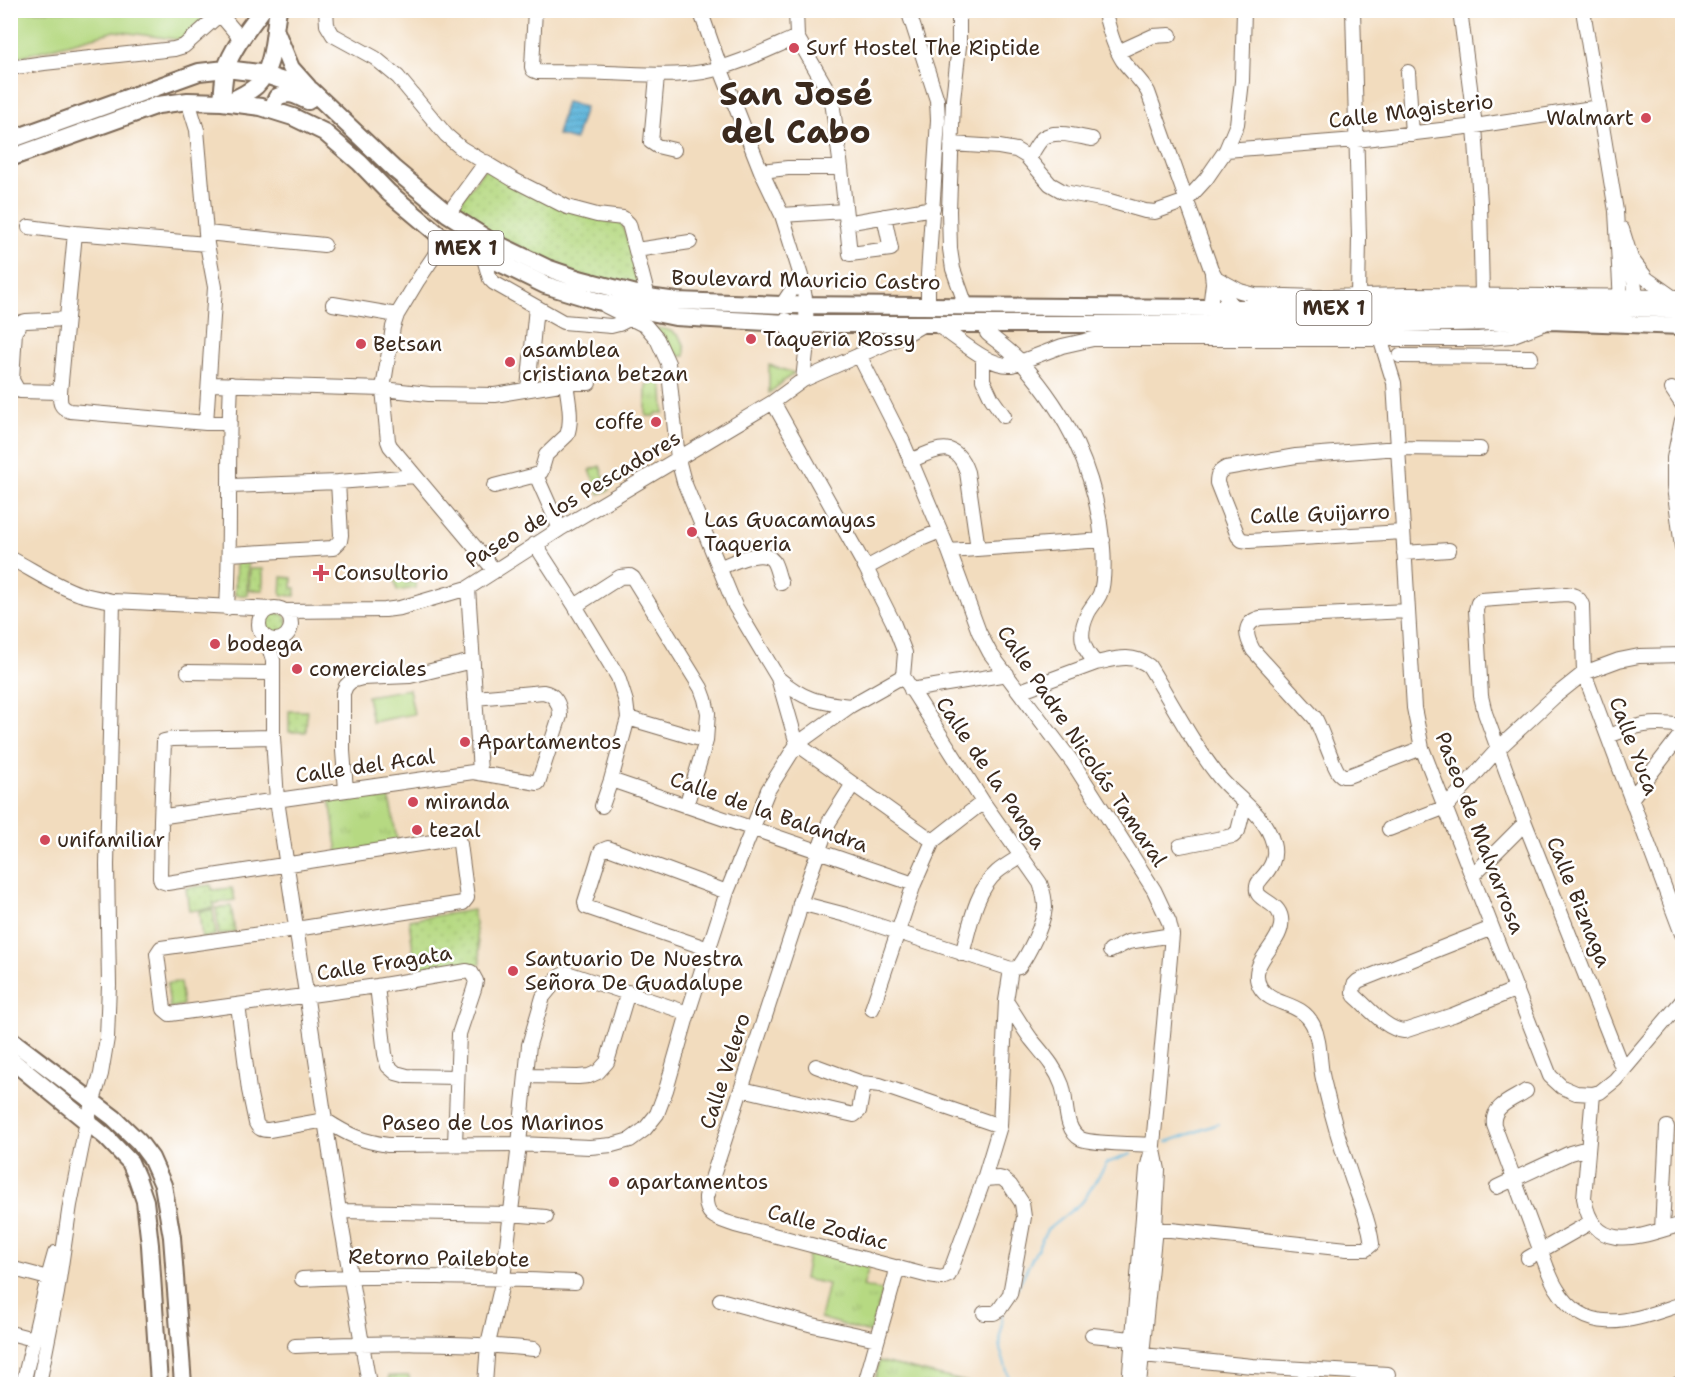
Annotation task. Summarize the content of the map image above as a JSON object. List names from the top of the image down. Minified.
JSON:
{"streets":{"main road":["MEX 1","Boulevard Mauricio Castro"],"street":["Calle Magisterio","Paseo de los Pescadores","Calle Guijarro","Calle Padre Nicolás Tamaral","Calle Yuca","Calle del Acal","Calle de la Panga","Calle de la Balandra","Paseo de Malvarrosa","Calle Biznaga","Calle Fragata","Calle Velero","Paseo de Los Marinos","Calle Zodiac","Retorno Pailebote"]},"crossings":[["Boulevard Mauricio Castro","Paseo de los Pescadores"],["Boulevard Mauricio Castro","Paseo de Malvarrosa"],["Paseo de los Pescadores","Calle Padre Nicolás Tamaral"],["Calle Guijarro","Paseo de Malvarrosa"],["Calle Yuca","Calle Biznaga"],["Calle de la Panga","Paseo de Los Marinos"],["Calle de la Balandra","Calle Velero"],["Calle de la Balandra","Paseo de Los Marinos"],["Calle Fragata","Paseo de Los Marinos"],["Calle Velero","Calle Zodiac"]],"districts":["San José del Cabo"],"places":{"other":["Surf Hostel The Riptide","Walmart","Taqueria Rossy","Betsan","asamblea cristiana betzan","coffe","Las Guacamayas Taqueria","bodega","comerciales","Apartamentos","miranda","tezal","unifamiliar","Santuario De Nuestra Señora De Guadalupe","apartamentos"],"health":["Consultorio"]}}
